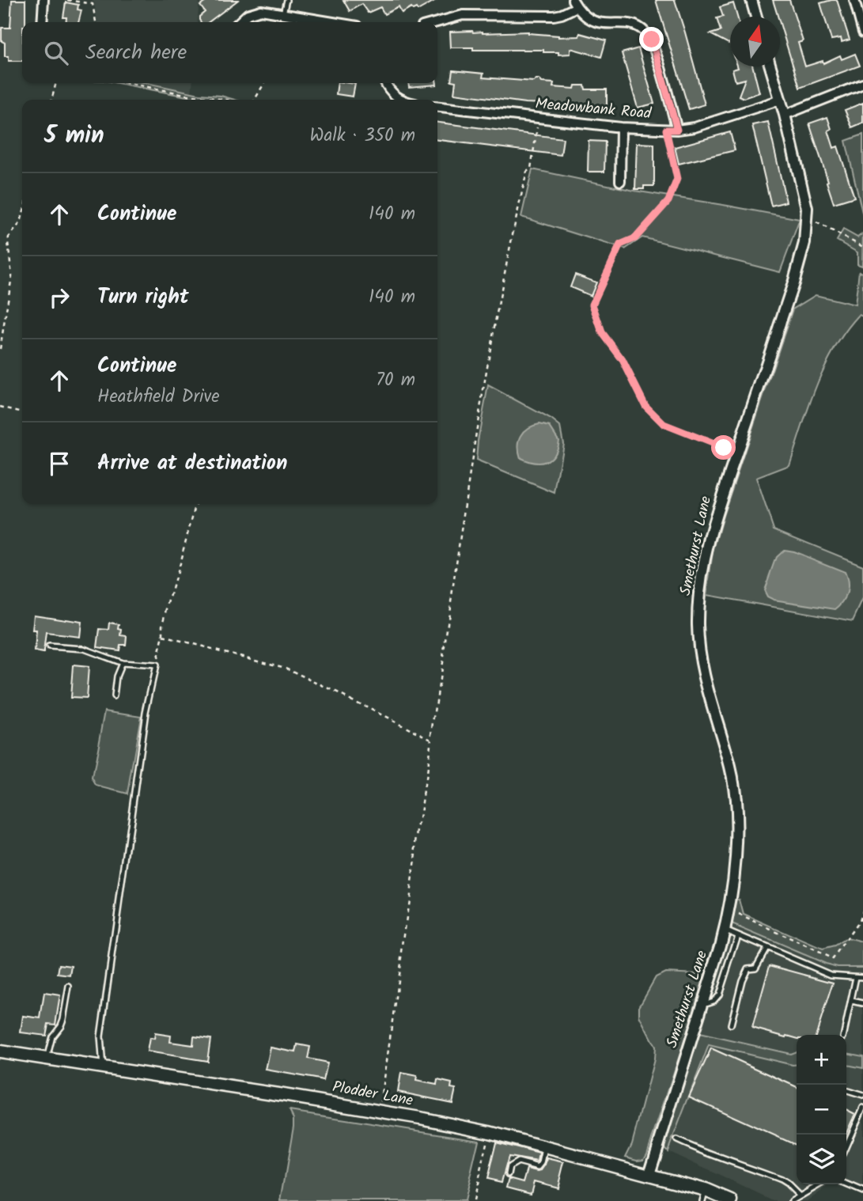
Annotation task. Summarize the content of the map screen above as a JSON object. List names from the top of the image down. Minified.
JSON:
{"streets":{"main road":["Plodder Lane"],"street":["Meadowbank Road","Smethurst Lane"]},"crossings":[["Meadowbank Road","Smethurst Lane"],["Smethurst Lane","Plodder Lane"]],"north":"top","page":{"search":"Search here","heading":["5 min","Walk · 350 m"],"list":[["Continue","140 m"],["Turn right","140 m"],["Continue","Heathfield Drive","70 m"],"Arrive at destination"],"map_buttons":["+","−"]}}
